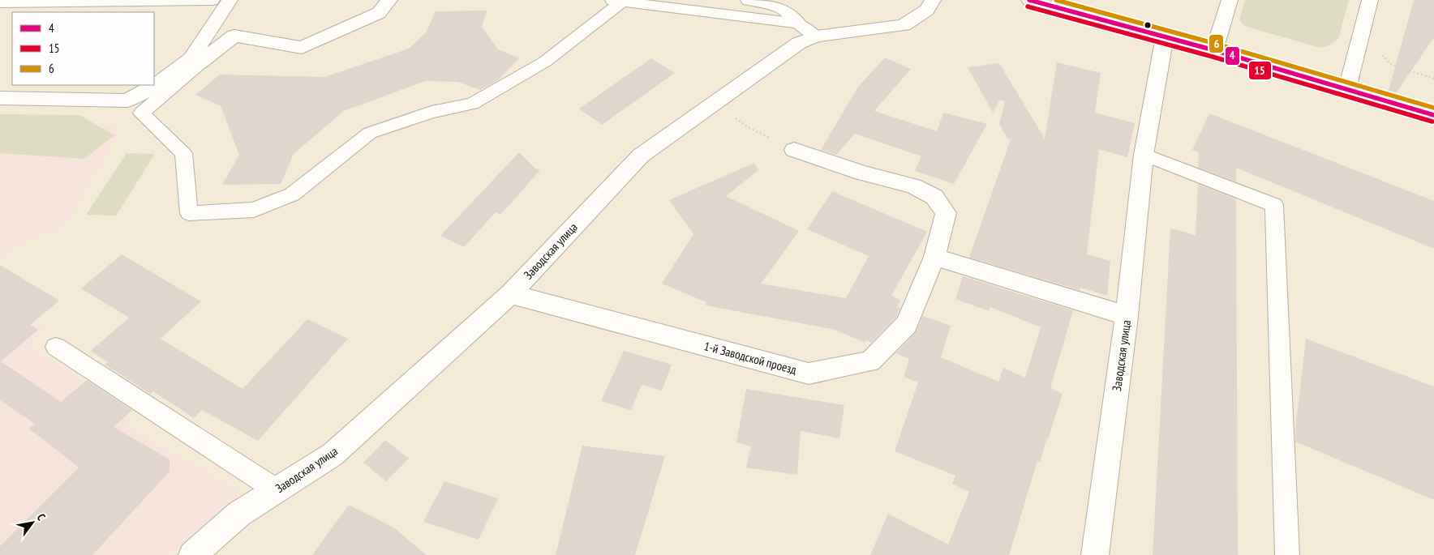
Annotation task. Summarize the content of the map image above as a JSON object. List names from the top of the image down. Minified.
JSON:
{"streets":{"street":["Заводская улица","1-й Заводской проезд"]},"crossings":[["Заводская улица","1-й Заводской проезд"]],"lines":["transit line 4","transit line 6","transit line 15"],"legend":["4","15","6"],"north":"top right"}
